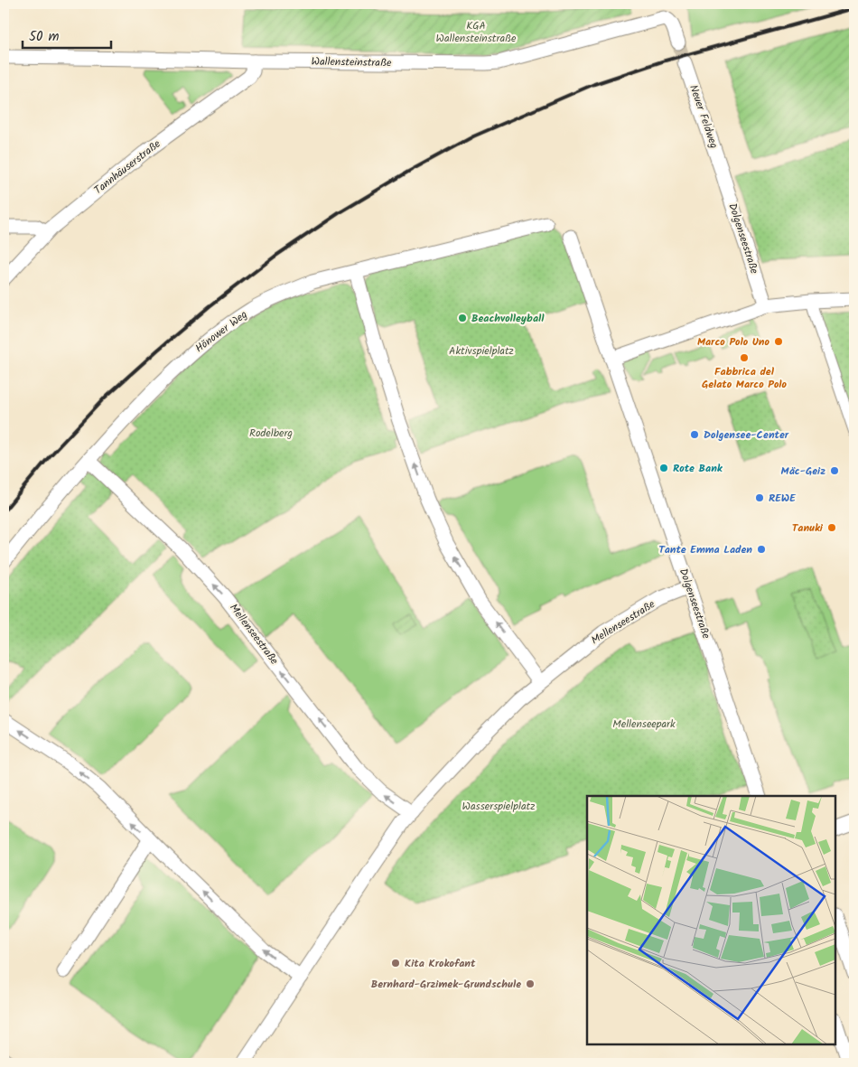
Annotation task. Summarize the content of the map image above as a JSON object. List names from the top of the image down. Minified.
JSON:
{"streets":{"street":["Wallensteinstraße","Neuer Feldweg","Tannhäuserstraße","Dolgenseestraße","Hönower Weg","Mellenseestraße"]},"crossings":[["Wallensteinstraße","Tannhäuserstraße"],["Neuer Feldweg","Dolgenseestraße"],["Dolgenseestraße","Mellenseestraße"],["Hönower Weg","Mellenseestraße"]],"one_way":["Mellenseestraße"],"parks":["KGA Wallensteinstraße","Aktivspielplatz","Rodelberg","Mellenseepark","Wasserspielplatz"],"places":["Beachvolleyball","Marco Polo Uno","Fabbrica del Gelato Marco Polo","Dolgensee-Center","Rote Bank","Mäc-Geiz","REWE","Tanuki","Tante Emma Laden","Kita Krokofant","Bernhard-Grzimek-Grundschule"],"scale_bar":"50 m"}
